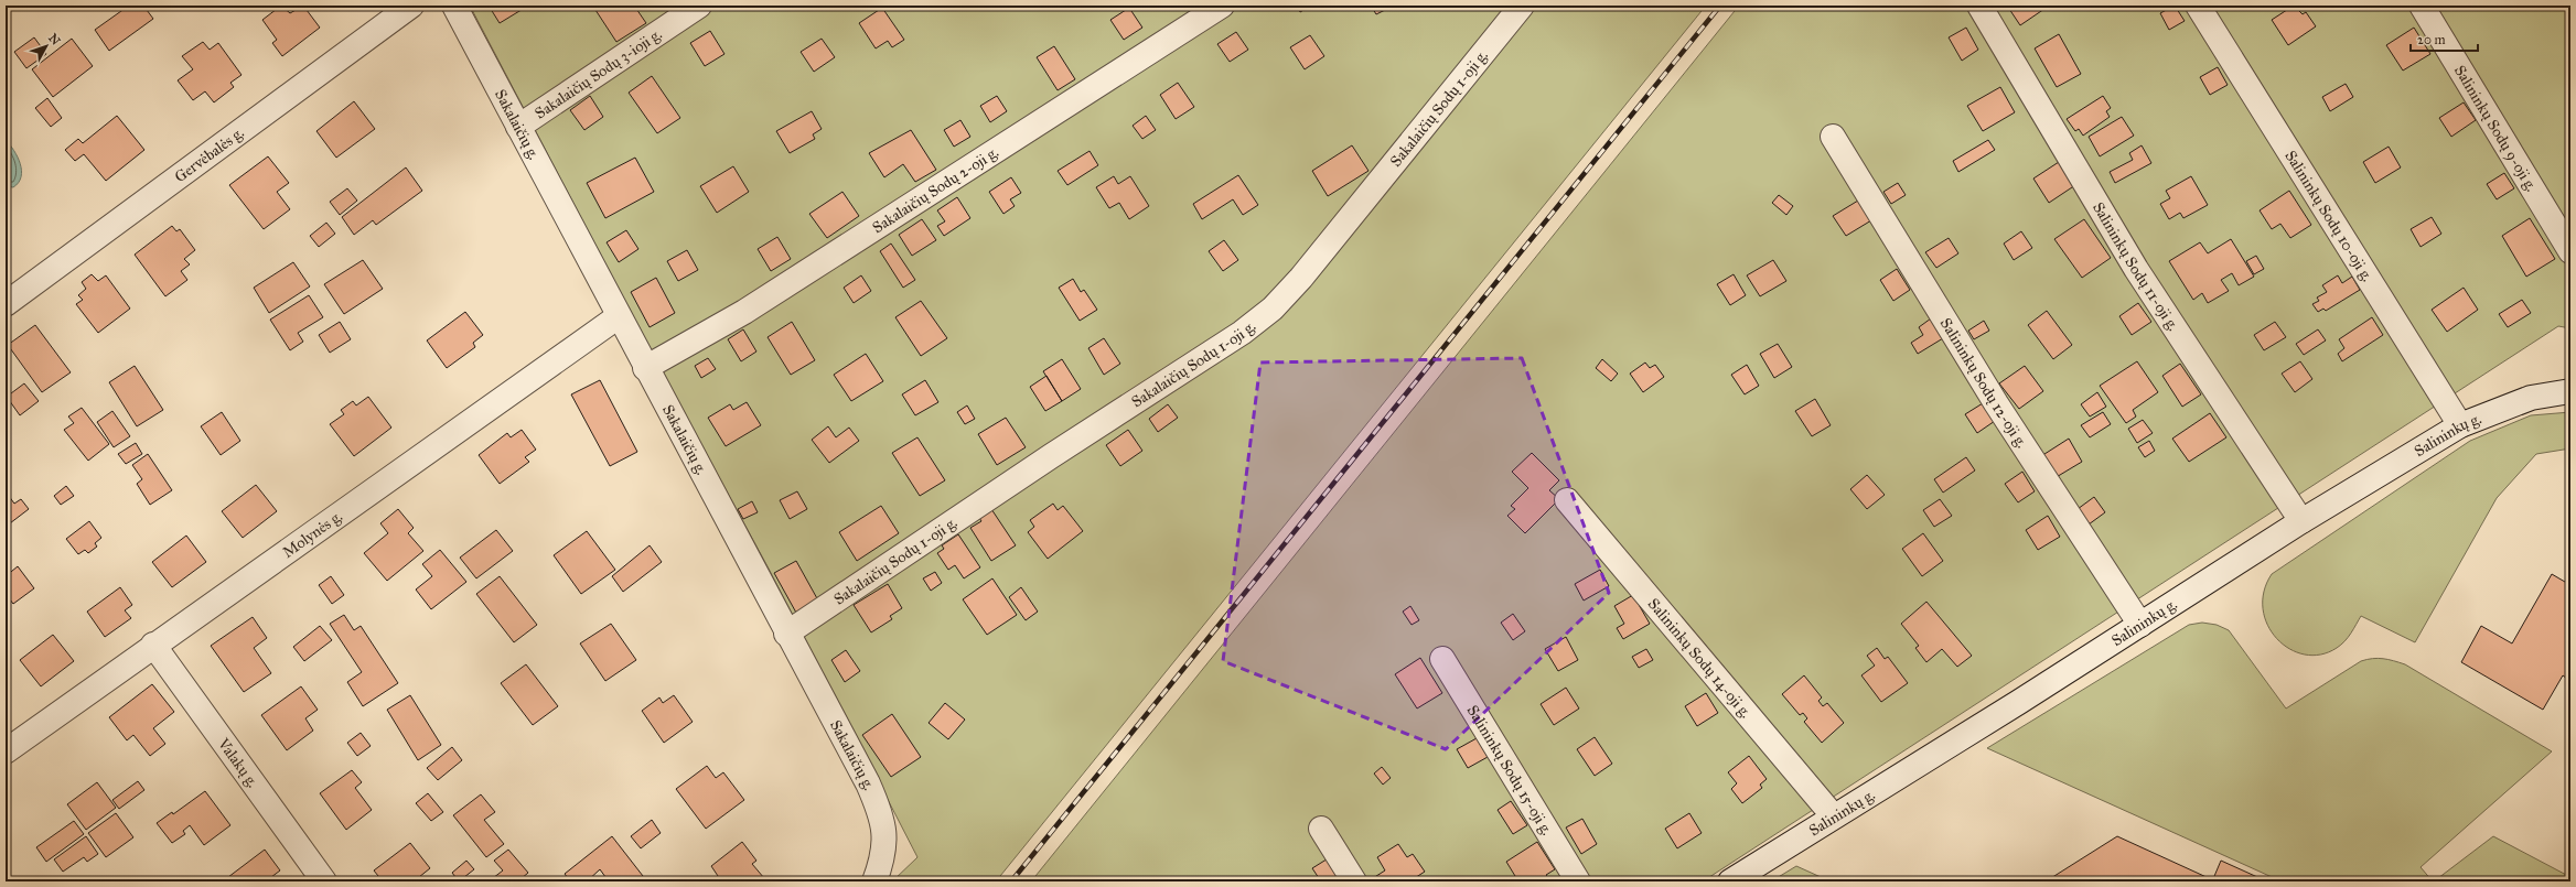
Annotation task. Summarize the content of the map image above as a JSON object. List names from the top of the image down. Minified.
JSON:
{"streets":{"street":["Sakalaičių Sodų 3-ioji g.","Sakalaičių Sodų 1-oji g.","Sakalaičių g.","Salininkų Sodų 9-oji g.","Gervėbalės g.","Sakalaičių Sodų 2-oji g.","Salininkų Sodų 10-oji g.","Salininkų Sodų 11-oji g.","Salininkų Sodų 12-oji g.","Salininkų g.","Molynės g.","Salininkų Sodų 14-oji g.","Valakų g.","Salininkų Sodų 15-oji g."]},"crossings":[["Sakalaičių Sodų 3-ioji g.","Sakalaičių g."],["Sakalaičių Sodų 1-oji g.","Sakalaičių g."],["Sakalaičių g.","Sakalaičių Sodų 2-oji g."],["Sakalaičių g.","Molynės g."],["Salininkų Sodų 10-oji g.","Salininkų g."],["Salininkų Sodų 11-oji g.","Salininkų g."],["Salininkų Sodų 12-oji g.","Salininkų g."],["Salininkų g.","Salininkų Sodų 14-oji g."],["Molynės g.","Valakų g."]],"scale_bar":"20 m","north":"top right"}
